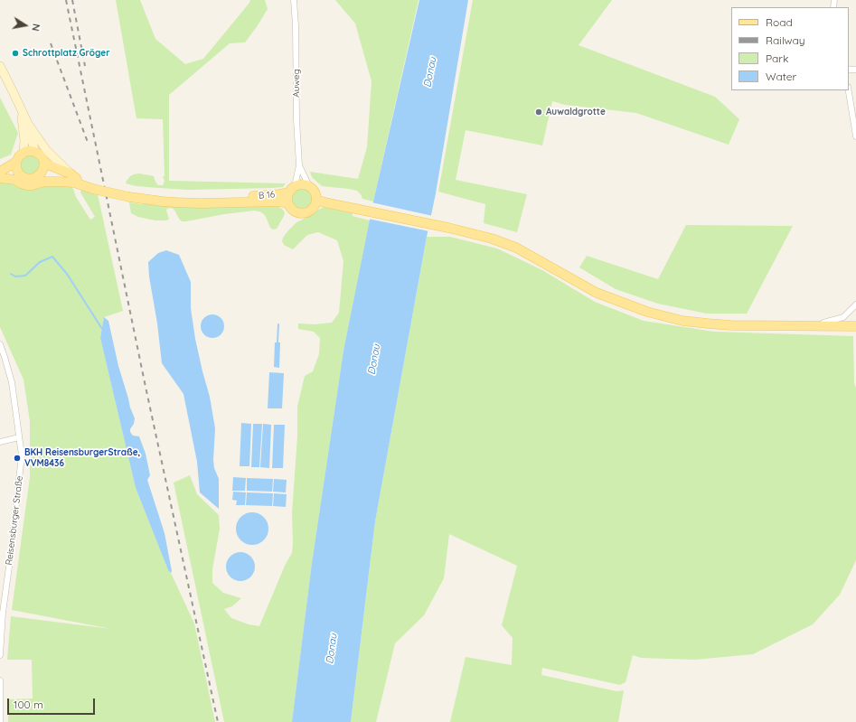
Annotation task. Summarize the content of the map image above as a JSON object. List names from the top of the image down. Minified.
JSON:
{"streets":{"main road":["B 16"],"street":["Auweg","Reisensburger Straße"]},"crossings":[["Auweg","B 16"]],"water":["Donau"],"places":["Schrottplatz Gröger","Auwaldgrotte","BKH ReisensburgerStraße, VVM8436"],"legend":["Road","Railway","Park","Water"],"scale_bar":"100 m","north":"right"}
